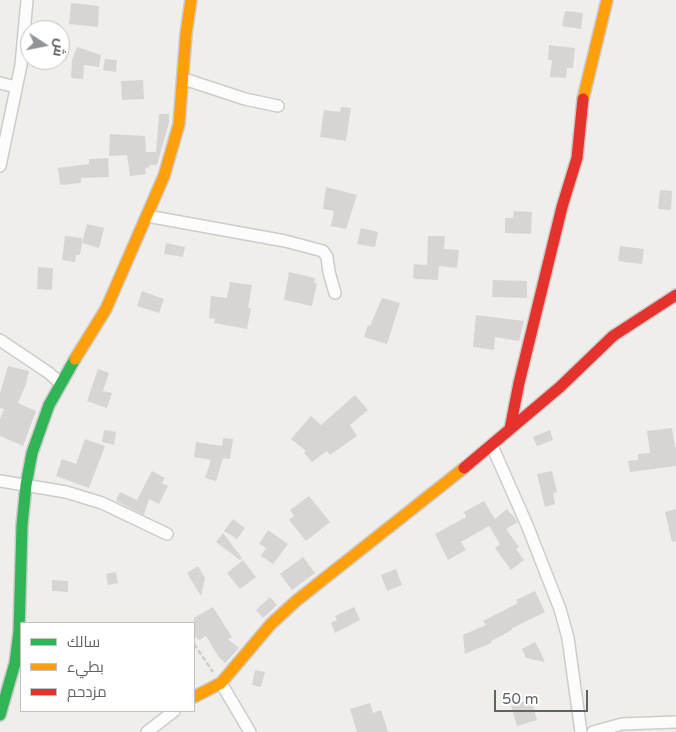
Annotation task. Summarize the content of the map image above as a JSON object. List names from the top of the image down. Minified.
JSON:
{"legend":["سالك","بطيء","مزدحم"],"scale_bar":"50 m","north":"right"}
